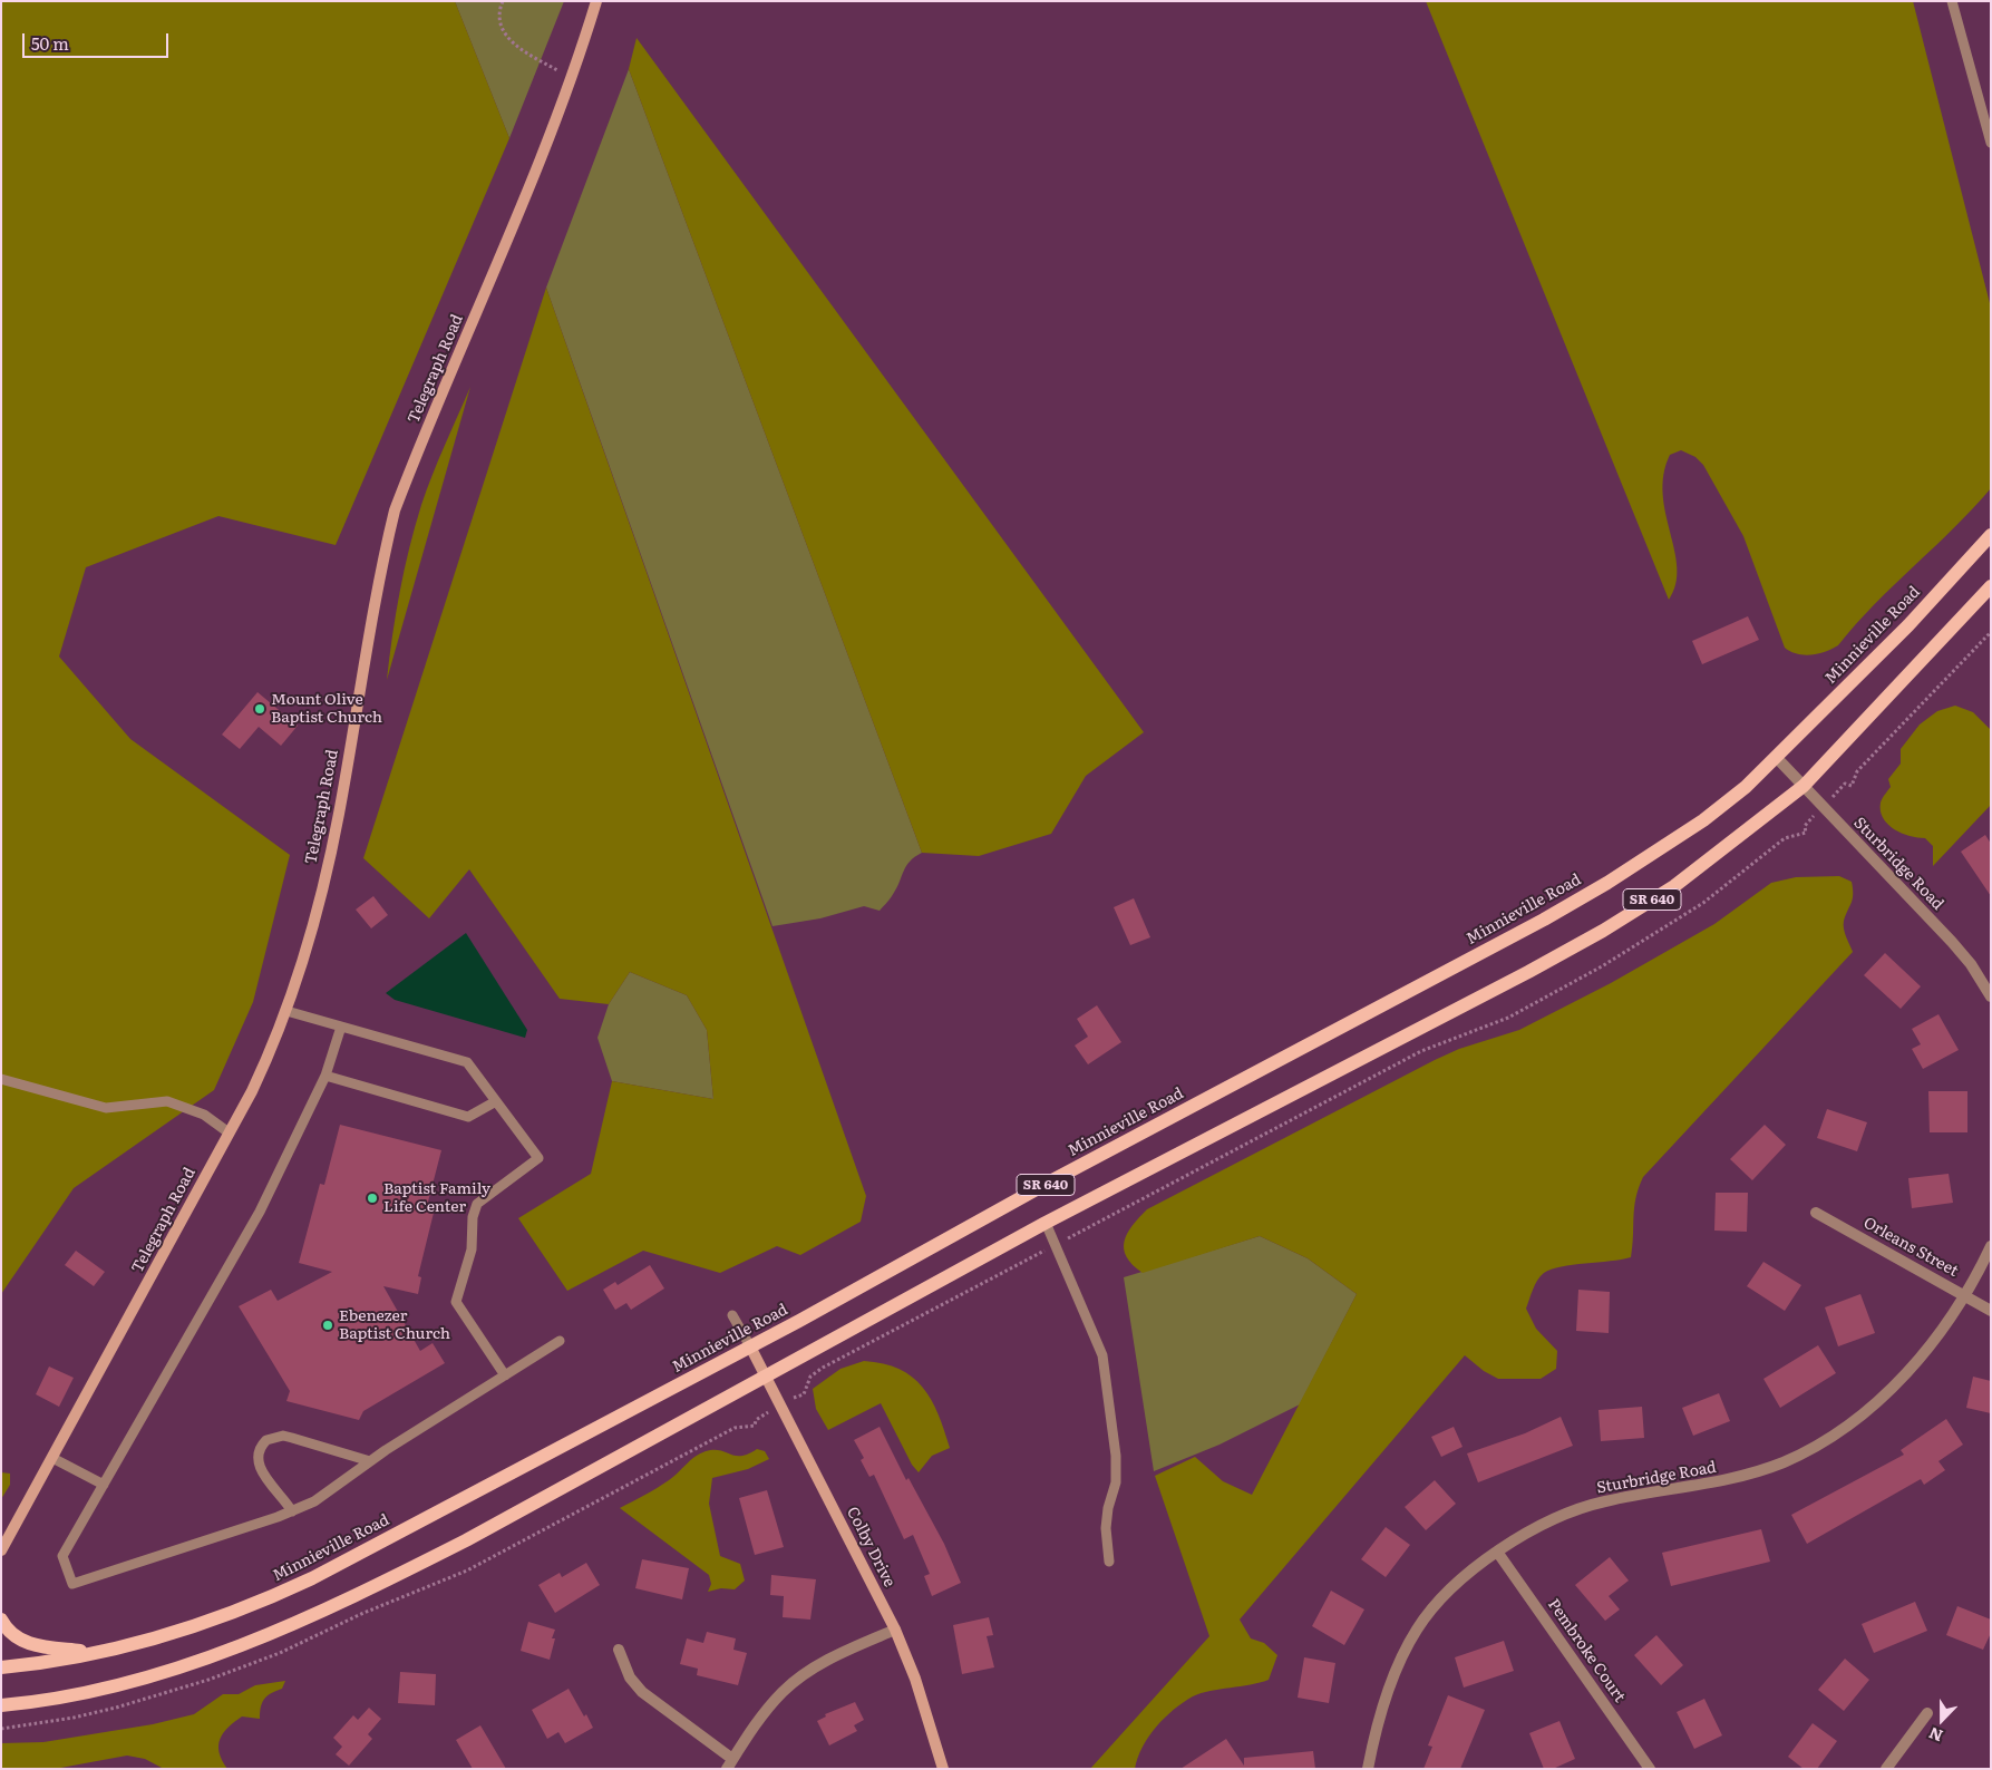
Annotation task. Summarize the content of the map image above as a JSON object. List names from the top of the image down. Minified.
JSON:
{"streets":{"main road":["Telegraph Road","Minnieville Road","SR 640","Colby Drive"],"street":["Sturbridge Road","Orleans Street","Pembroke Court"]},"crossings":[["Minnieville Road","Sturbridge Road"],["Minnieville Road","Colby Drive"],["Sturbridge Road","SR 640"],["Sturbridge Road","Orleans Street"],["Sturbridge Road","Pembroke Court"],["SR 640","Colby Drive"]],"places":["Mount Olive Baptist Church","Baptist Family Life Center","Ebenezer Baptist Church"],"scale_bar":"50 m","north":"bottom"}
